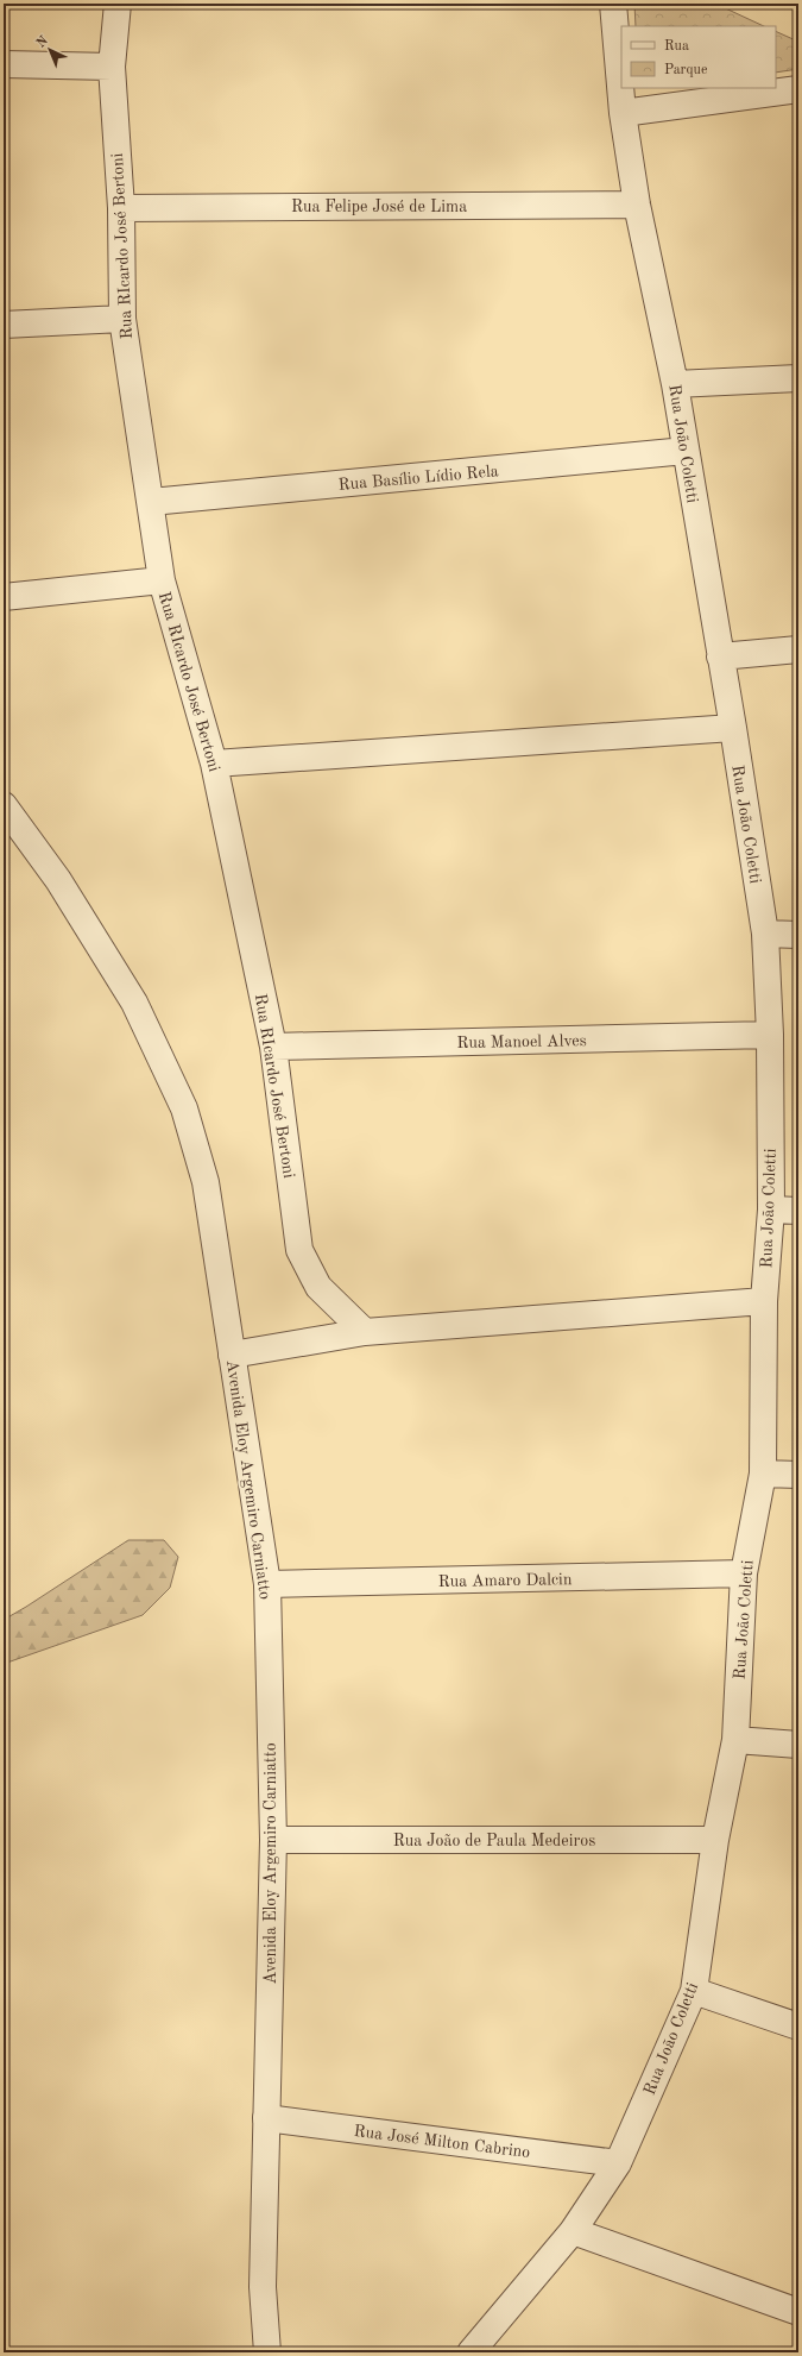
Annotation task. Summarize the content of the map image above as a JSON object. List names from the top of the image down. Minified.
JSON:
{"streets":{"street":["Rua Felipe José de Lima","Rua RIcardo José Bertoni","Rua João Coletti","Rua Basílio Lídio Rela","Rua Manoel Alves","Avenida Eloy Argemiro Carniatto","Rua Amaro Dalcin","Rua João de Paula Medeiros","Rua José Milton Cabrino"]},"crossings":[["Rua Felipe José de Lima","Rua RIcardo José Bertoni"],["Rua Felipe José de Lima","Rua João Coletti"],["Rua RIcardo José Bertoni","Rua Basílio Lídio Rela"],["Rua RIcardo José Bertoni","Rua Manoel Alves"],["Rua João Coletti","Rua Basílio Lídio Rela"],["Rua João Coletti","Rua Manoel Alves"],["Rua João Coletti","Rua Amaro Dalcin"],["Rua João Coletti","Rua João de Paula Medeiros"],["Rua João Coletti","Rua José Milton Cabrino"],["Avenida Eloy Argemiro Carniatto","Rua Amaro Dalcin"],["Avenida Eloy Argemiro Carniatto","Rua João de Paula Medeiros"],["Avenida Eloy Argemiro Carniatto","Rua José Milton Cabrino"]],"legend":["Rua","Parque"],"north":"top left"}
